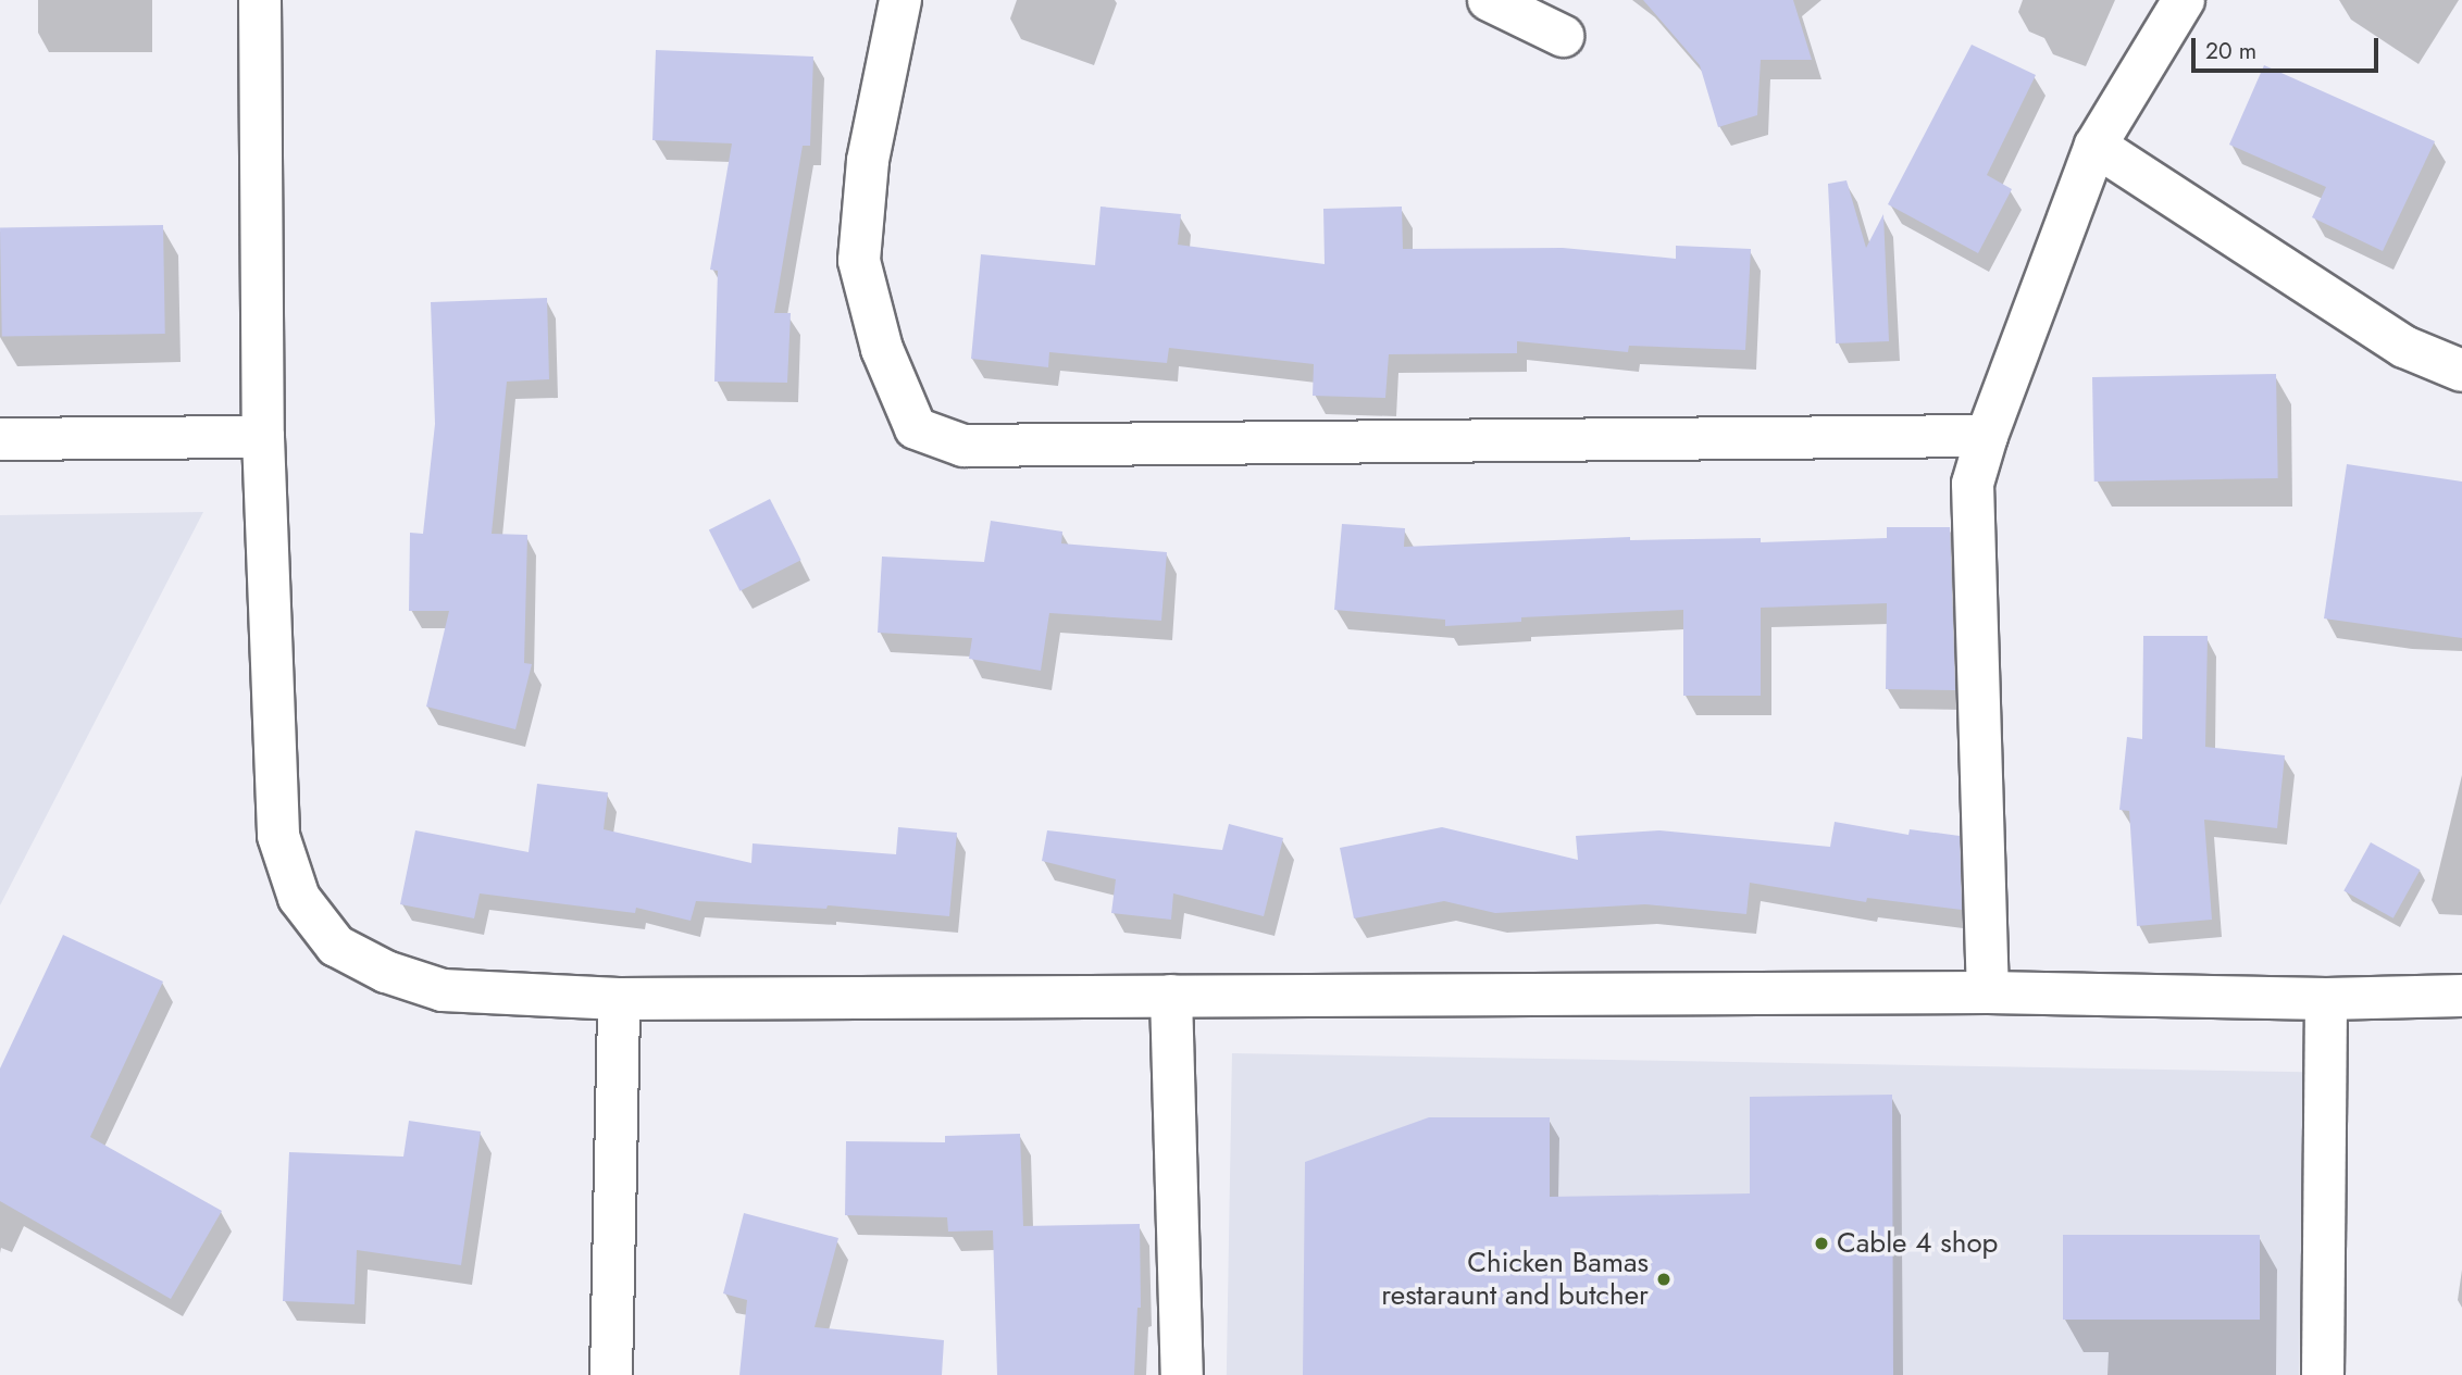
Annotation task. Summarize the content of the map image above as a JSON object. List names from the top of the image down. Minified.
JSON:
{"places":["Cable 4 shop","Chicken Bamas restaraunt and butcher"],"scale_bar":"20 m"}
